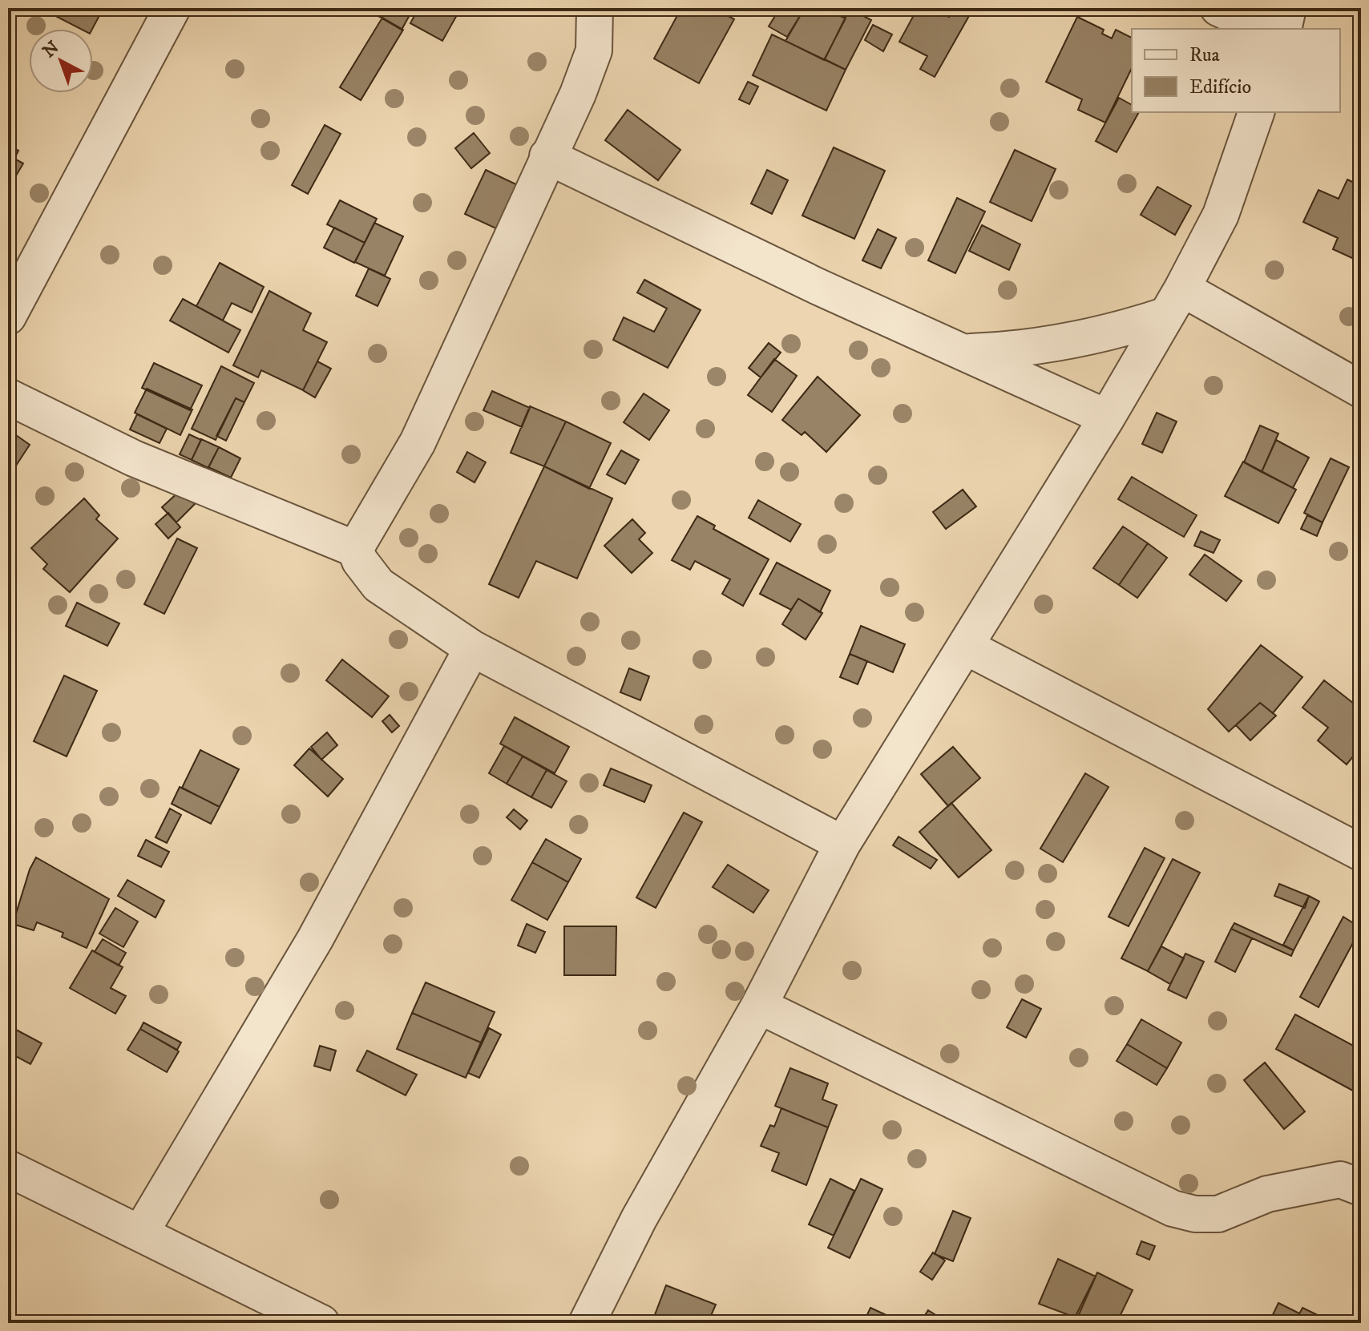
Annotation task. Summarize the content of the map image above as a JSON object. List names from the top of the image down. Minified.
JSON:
{"legend":["Rua","Edifício"],"north":"top left"}
